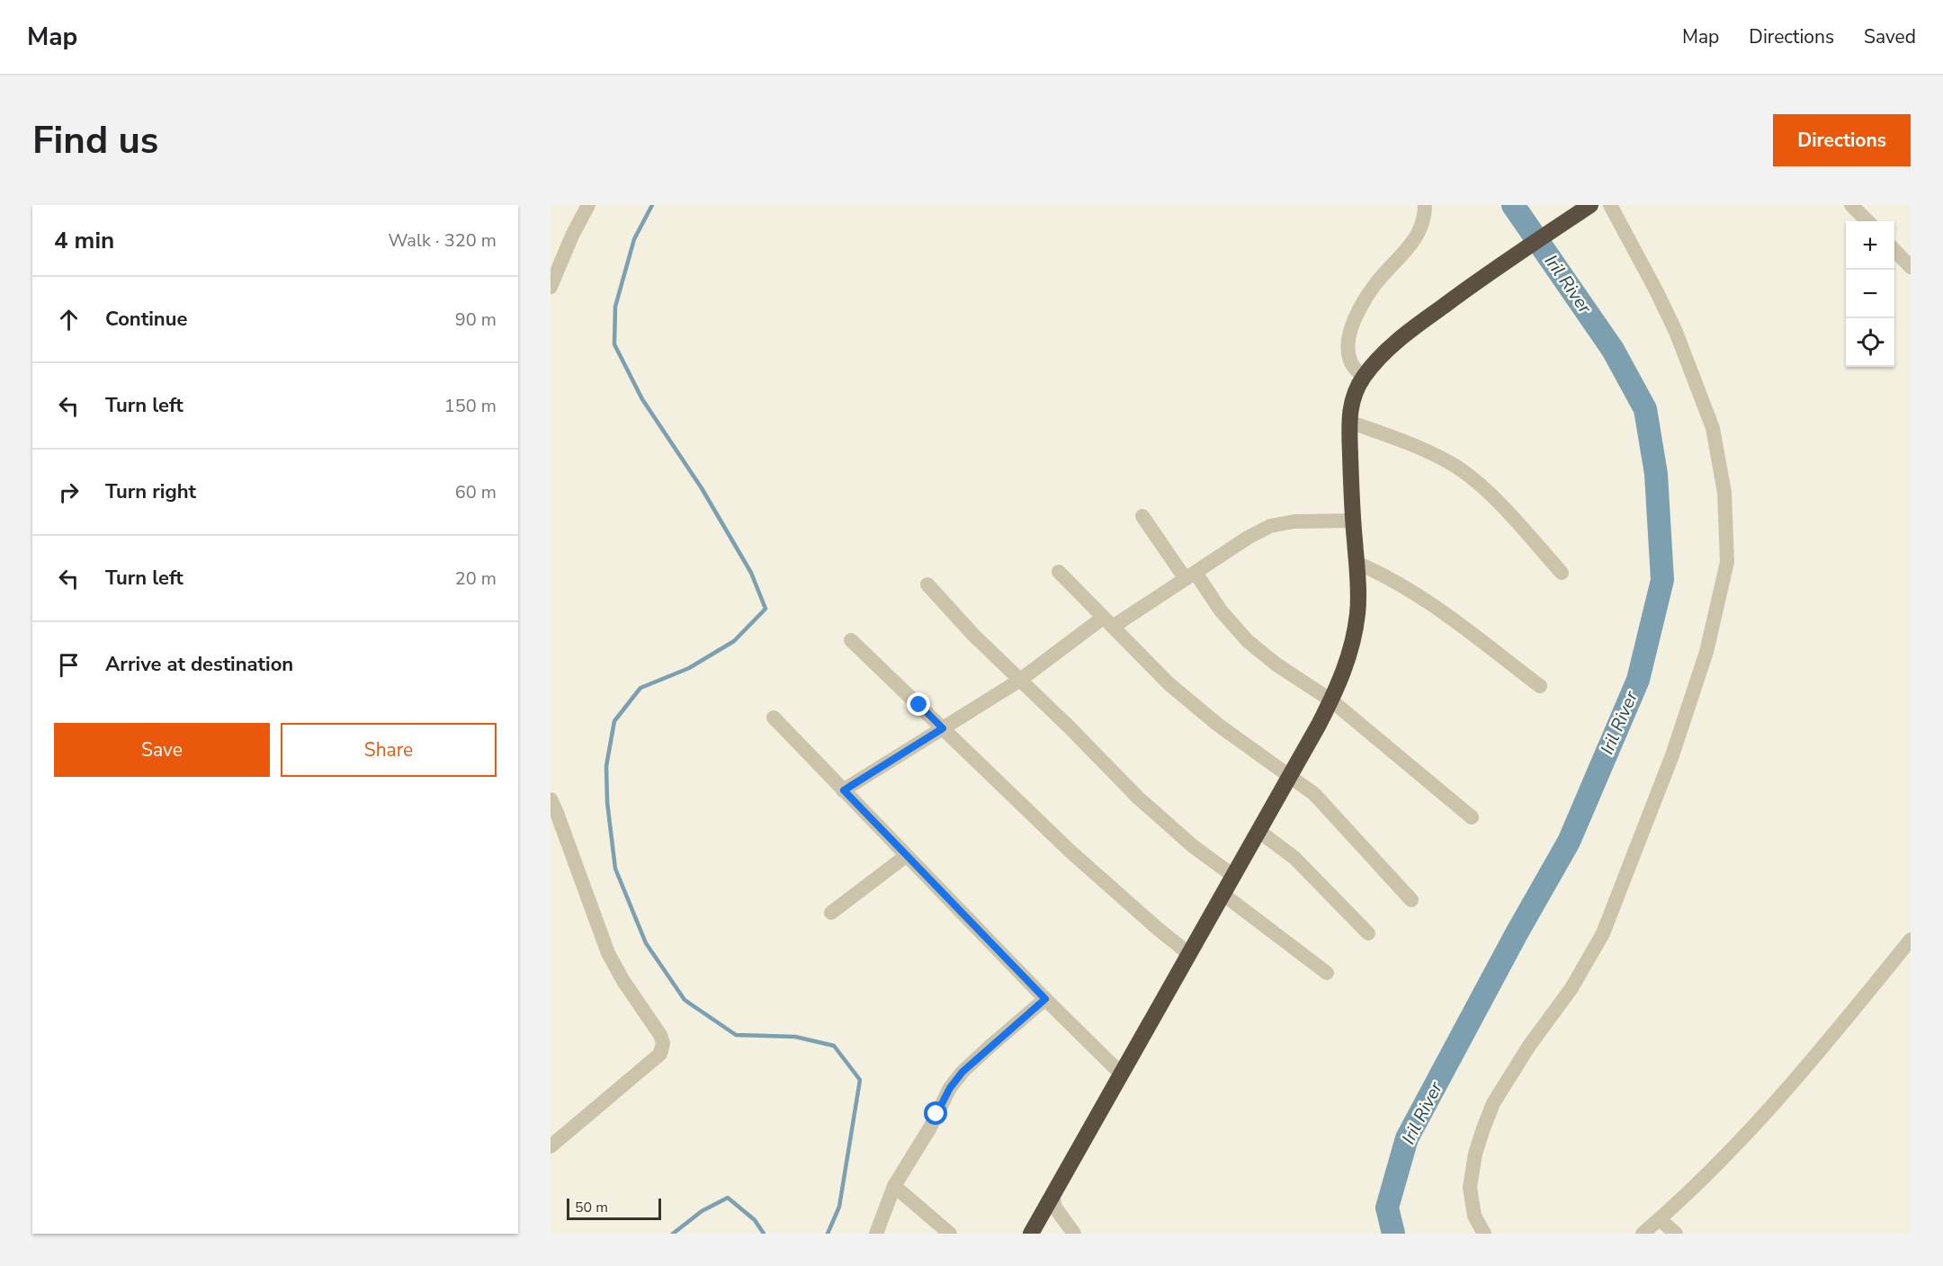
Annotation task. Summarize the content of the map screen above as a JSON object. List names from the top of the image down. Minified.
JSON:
{"water":["Iril River"],"scale_bar":"50 m","page":{"header":"Map","nav":["Map","Directions","Saved"],"buttons":["Directions",["Save","Share"]],"title":"Find us","heading":["4 min","Walk · 320 m"],"map_buttons":["+","−"],"list":[["Continue","90 m"],["Turn left","150 m"],["Turn right","60 m"],["Turn left","20 m"],"Arrive at destination"],"scale":"50 m"}}
